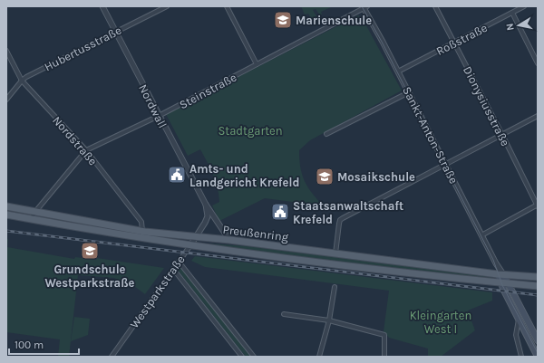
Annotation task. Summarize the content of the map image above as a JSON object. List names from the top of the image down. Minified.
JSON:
{"streets":{"main road":["Preußenring"],"street":["Roßstraße","Hubertusstraße","Steinstraße","Nordwall","Dionysiusstraße","Sankt-Anton-Straße","Nordstraße","Westparkstraße"]},"crossings":[["Roßstraße","Dionysiusstraße"],["Roßstraße","Sankt-Anton-Straße"],["Hubertusstraße","Nordwall"],["Hubertusstraße","Nordstraße"],["Steinstraße","Nordwall"],["Steinstraße","Sankt-Anton-Straße"],["Steinstraße","Nordstraße"],["Steinstraße","Preußenring"],["Nordwall","Preußenring"],["Sankt-Anton-Straße","Preußenring"],["Nordstraße","Preußenring"],["Preußenring","Westparkstraße"]],"parks":["Stadtgarten","Kleingarten West I"],"places":{"school or university":["Marienschule","Mosaikschule","Grundschule Westparkstraße"],"public building":["Amts- und Landgericht Krefeld","Staatsanwaltschaft Krefeld"]},"scale_bar":"100 m","north":"left"}
